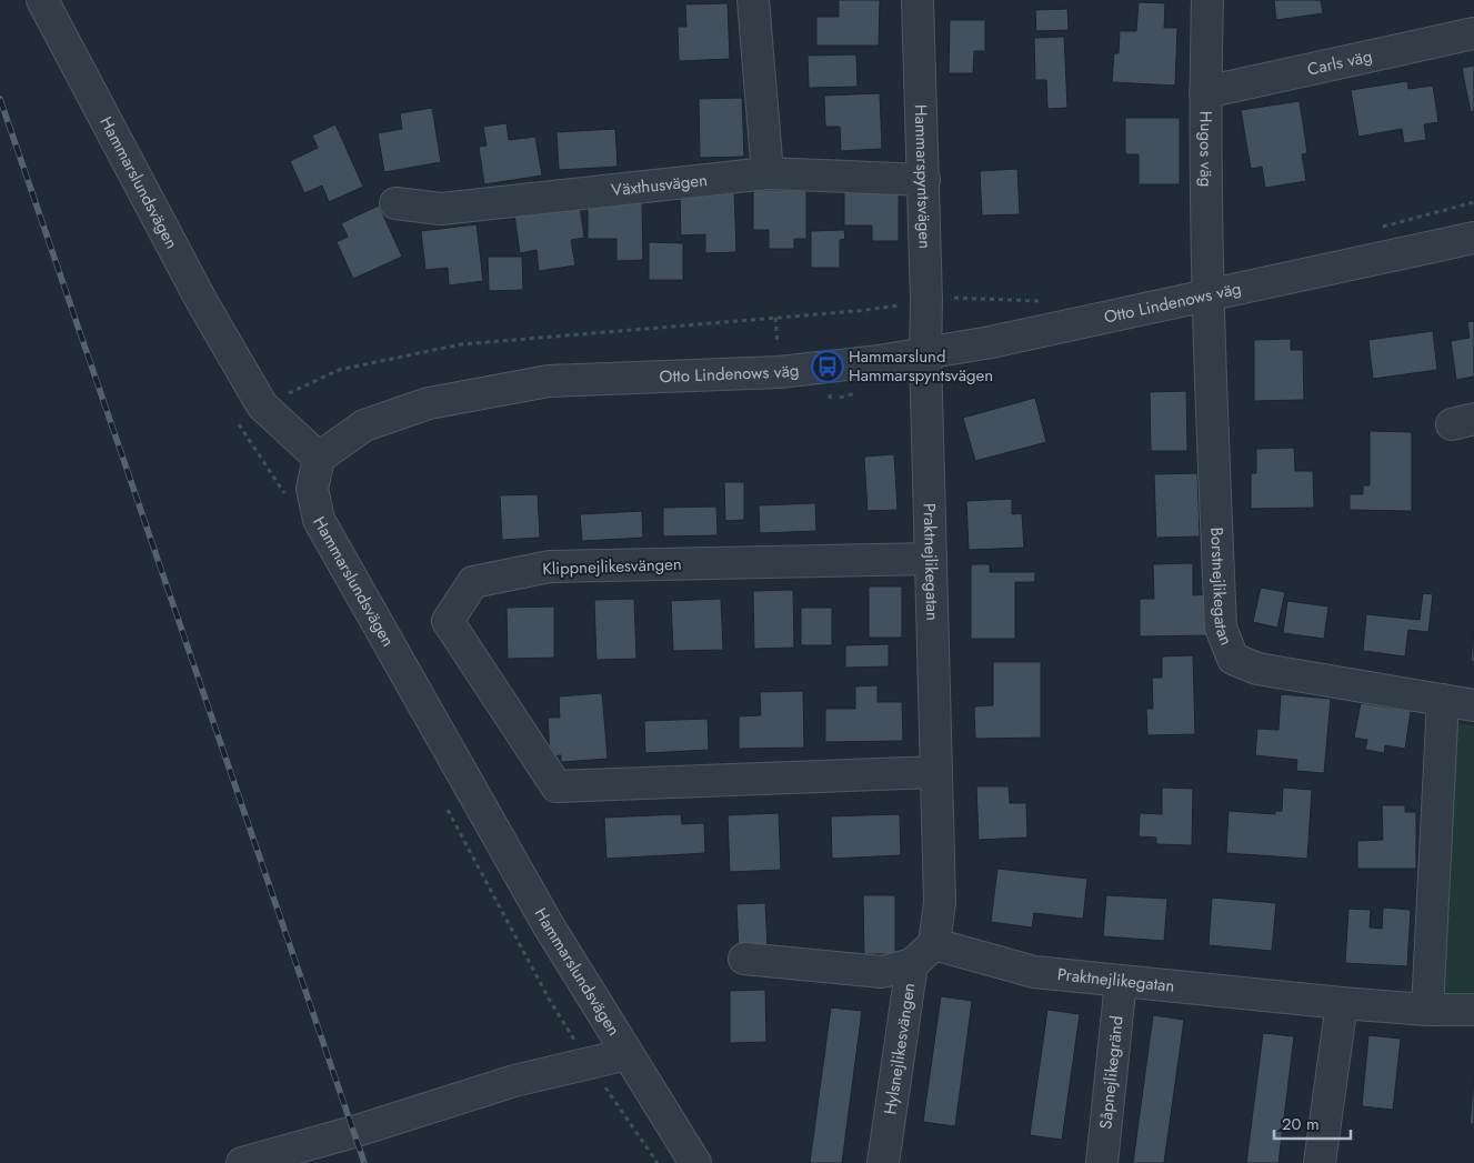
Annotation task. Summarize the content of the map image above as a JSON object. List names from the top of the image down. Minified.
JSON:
{"streets":{"street":["Carls väg","Hugos väg","Hammarspyntsvägen","Hammarslundsvägen","Växthusvägen","Otto Lindenows väg","Praktnejlikegatan","Klippnejlikesvängen","Borstnejlikegatan","Hylsnejlikesvängen","Såpnejlikegränd"]},"crossings":[["Carls väg","Hugos väg"],["Hugos väg","Otto Lindenows väg"],["Hugos väg","Borstnejlikegatan"],["Hammarspyntsvägen","Växthusvägen"],["Hammarspyntsvägen","Otto Lindenows väg"],["Hammarspyntsvägen","Praktnejlikegatan"],["Hammarslundsvägen","Otto Lindenows väg"],["Otto Lindenows väg","Praktnejlikegatan"],["Otto Lindenows väg","Borstnejlikegatan"],["Praktnejlikegatan","Klippnejlikesvängen"],["Praktnejlikegatan","Hylsnejlikesvängen"],["Praktnejlikegatan","Såpnejlikegränd"]],"places":{"bus stop":["Hammarslund Hammarspyntsvägen"]},"scale_bar":"20 m"}
